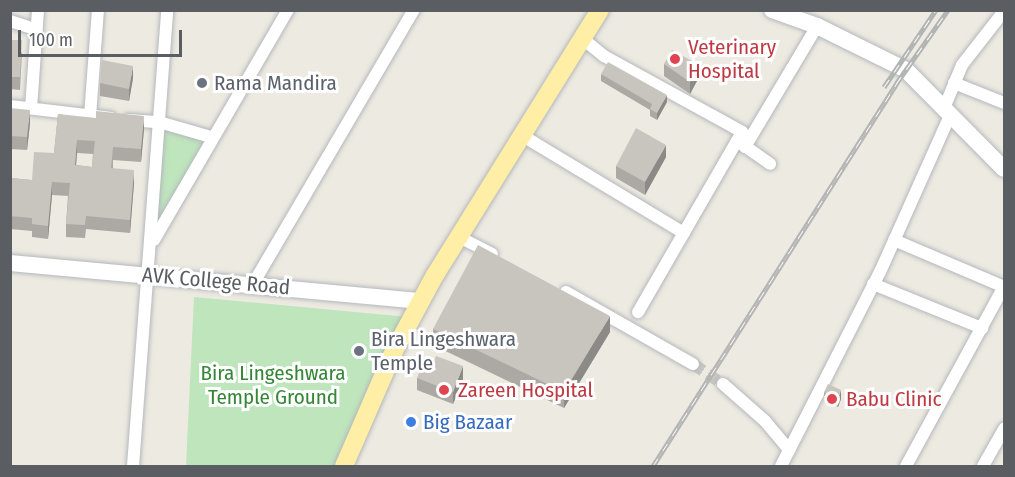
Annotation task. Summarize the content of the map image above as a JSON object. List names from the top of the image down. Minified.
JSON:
{"streets":{"main road":["AVK College Road"]},"parks":["Bira Lingeshwara Temple Ground"],"places":["Veterinary Hospital","Rama Mandira","Bira Lingeshwara Temple","Zareen Hospital","Babu Clinic","Big Bazaar"],"scale_bar":"100 m"}
